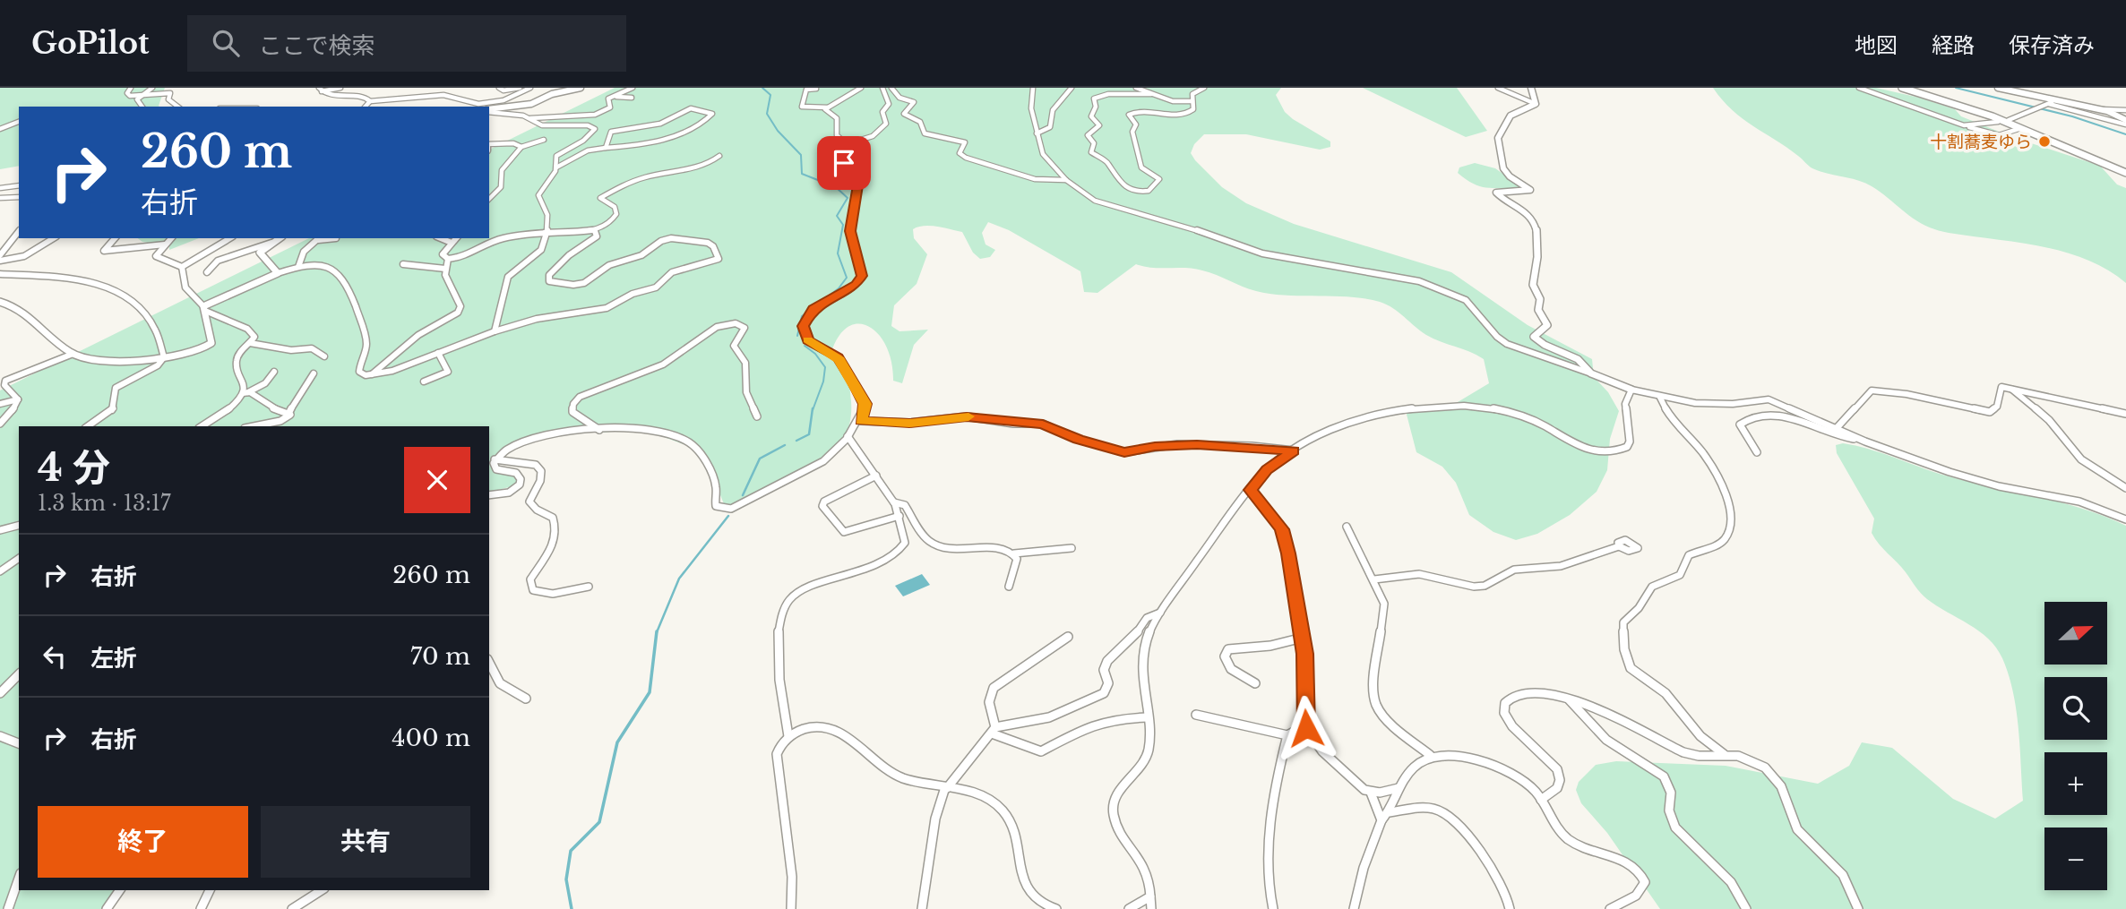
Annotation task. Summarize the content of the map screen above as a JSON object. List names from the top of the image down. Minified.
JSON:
{"places":["十割蕎麦ゆら"],"north":"right","page":{"header":"GoPilot","search":"ここで検索","nav":["地図","経路","保存済み"],"turn":["260 m","右折"],"heading":["4 分","1.3 km · 13:17"],"list":[{"name":"右折","value":"260 m"},{"name":"左折","value":"70 m"},{"name":"右折","value":"400 m"}],"map_buttons":["+","−"],"buttons":["終了","共有"]}}
